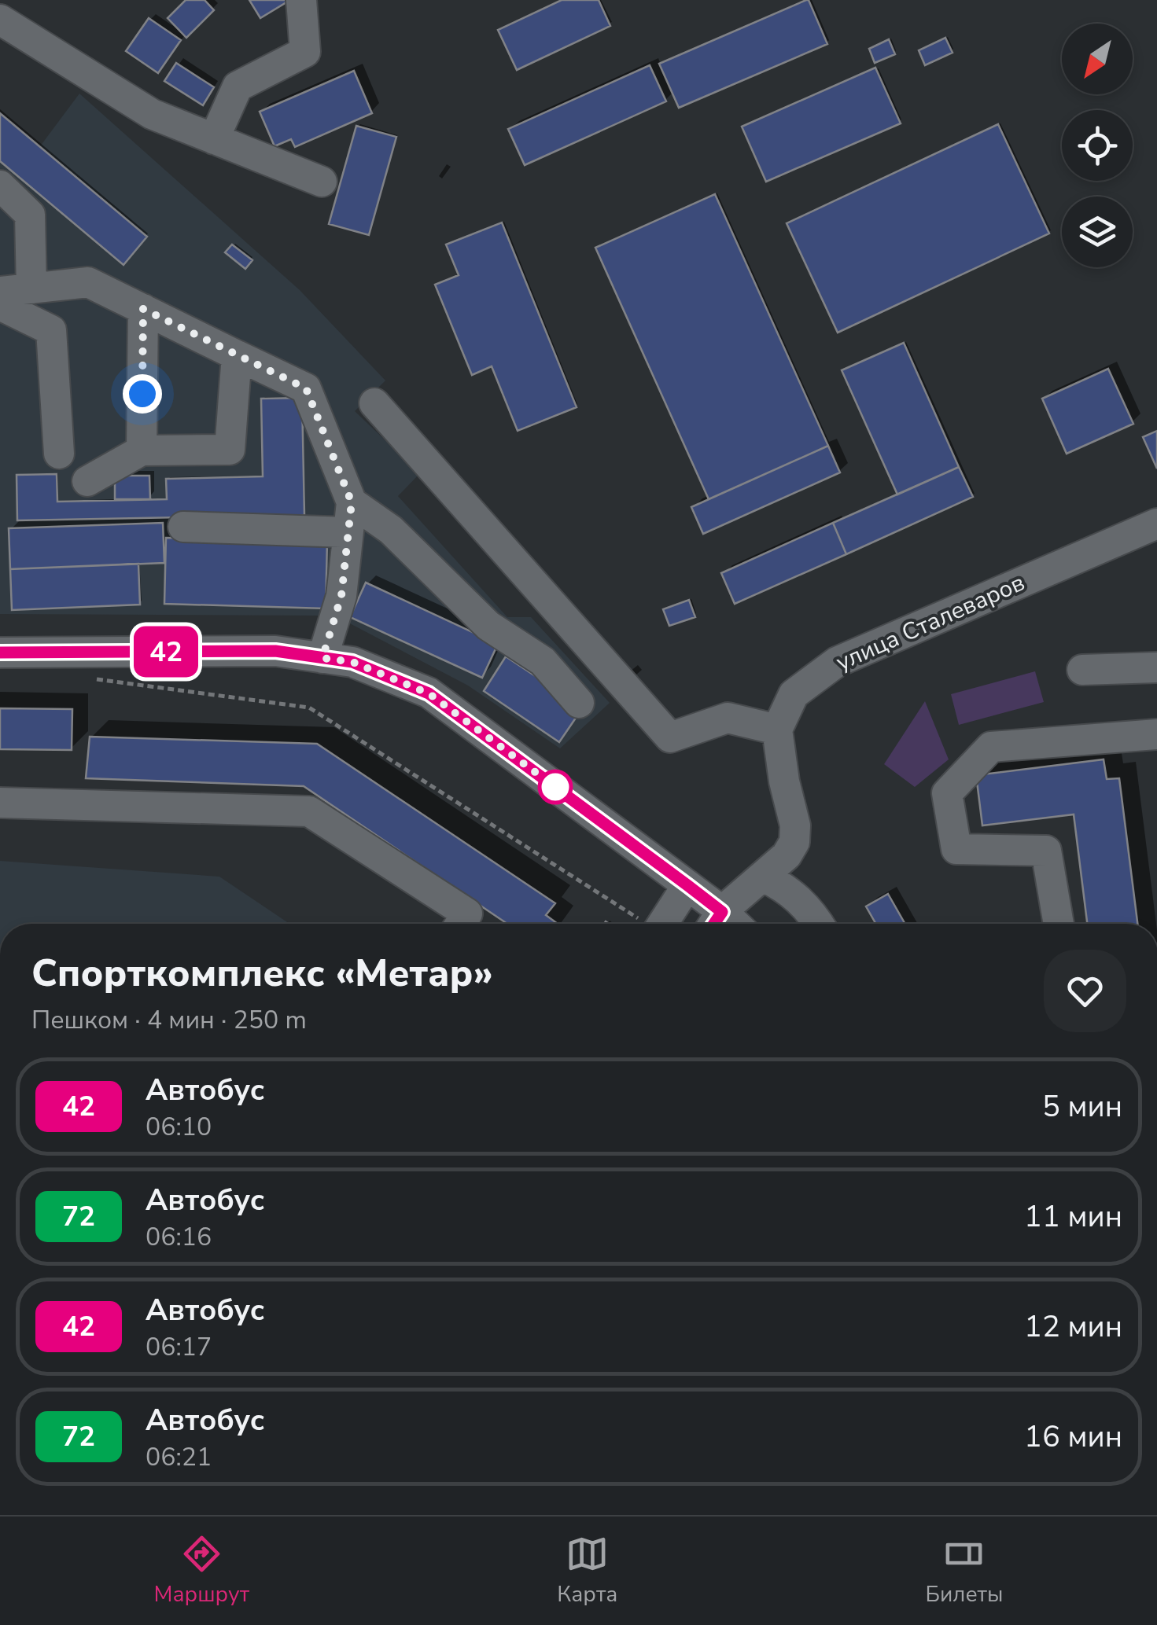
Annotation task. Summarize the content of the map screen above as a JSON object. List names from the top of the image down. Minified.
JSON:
{"streets":{"street":["улица Сталеваров"]},"lines":["bus line 42"],"north":"bottom left","page":{"on_map":"42","heading":["Спорткомплекс «Метар»","Пешком · 4 мин · 250 m"],"list":[{"mark":"42","name":"Автобус","note":"06:10","value":"5 мин"},{"mark":"72","name":"Автобус","note":"06:16","value":"11 мин"},{"mark":"42","name":"Автобус","note":"06:17","value":"12 мин"},{"mark":"72","name":"Автобус","note":"06:21","value":"16 мин"}],"tabs":["Маршрут","Карта","Билеты"]}}
